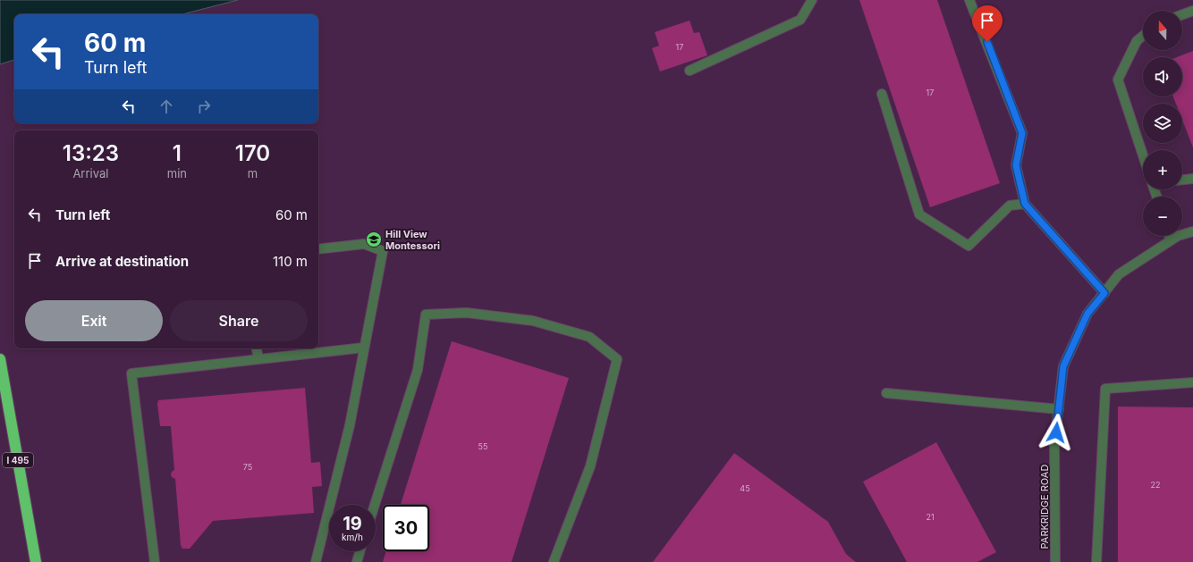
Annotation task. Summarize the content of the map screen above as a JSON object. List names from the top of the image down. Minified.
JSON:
{"streets":{"highway":["I 495"],"street":["PARKRIDGE ROAD"]},"places":{"school or university":["Hill View Montessori"]},"house_numbers":["17","17","55","75","22","45","21"],"north":"top","page":{"map_buttons":["+","−"],"turn":["60 m","Turn left"],"eta":["13:23","Arrival","1","min","170","m"],"list":[{"name":"Turn left","value":"60 m"},{"name":"Arrive at destination","value":"110 m"}],"buttons":["Exit","Share"],"speed":"19 km/h","limit":"30"}}
